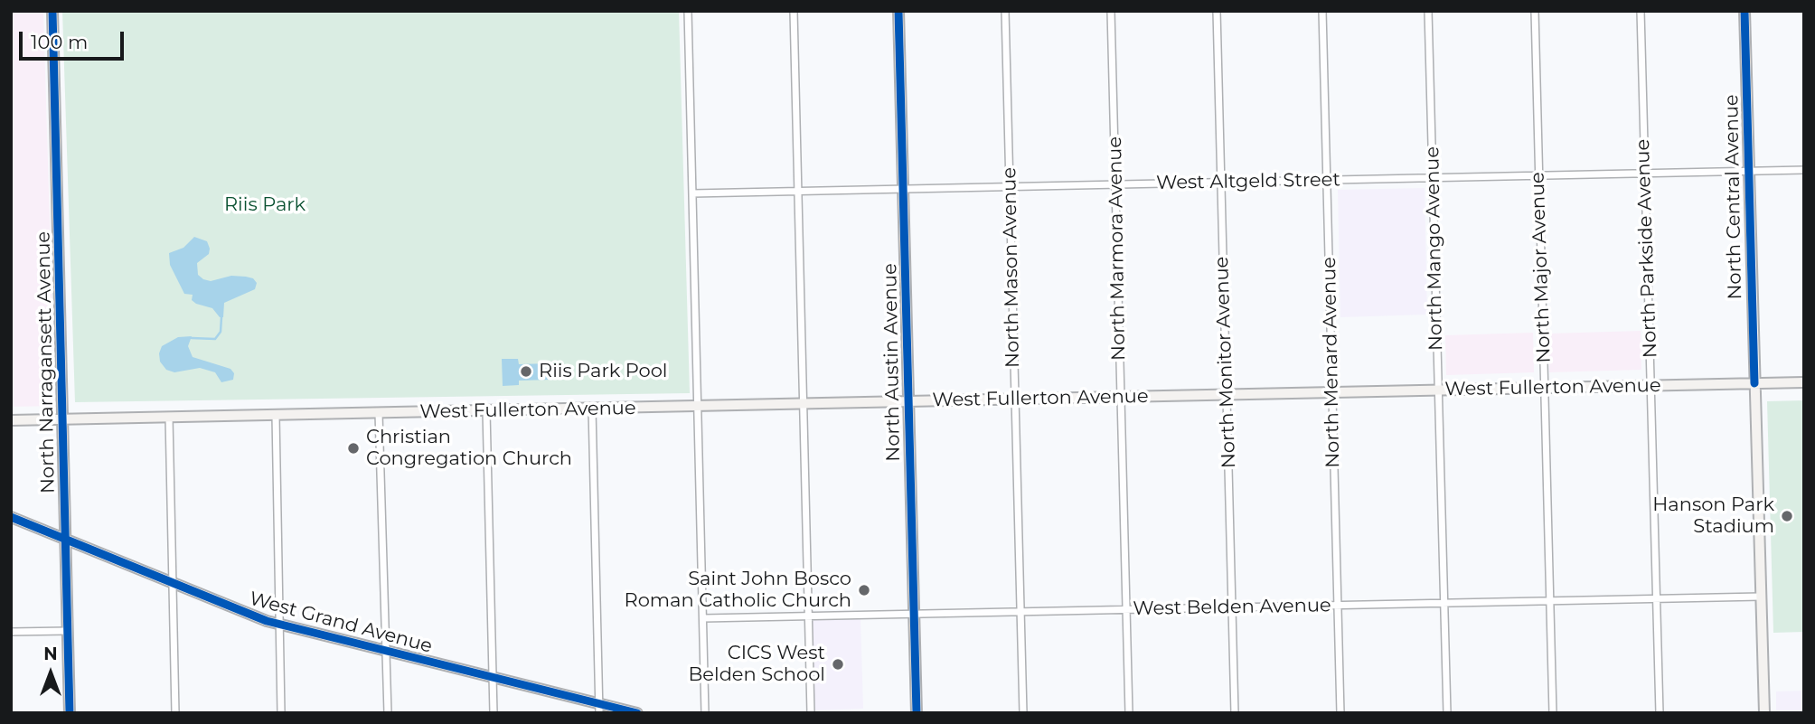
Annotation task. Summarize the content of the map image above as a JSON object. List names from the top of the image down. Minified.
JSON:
{"streets":{"main road":["North Central Avenue","North Narragansett Avenue","North Austin Avenue","West Fullerton Avenue","West Grand Avenue"],"street":["West Altgeld Street","North Marmora Avenue","North Mango Avenue","North Parkside Avenue","North Mason Avenue","North Major Avenue","North Monitor Avenue","North Menard Avenue","West Belden Avenue"]},"crossings":[["West Altgeld Street","North Central Avenue"],["West Altgeld Street","North Marmora Avenue"],["West Altgeld Street","North Mango Avenue"],["West Altgeld Street","North Parkside Avenue"],["West Altgeld Street","North Mason Avenue"],["West Altgeld Street","North Major Avenue"],["West Altgeld Street","North Austin Avenue"],["West Altgeld Street","North Monitor Avenue"],["West Altgeld Street","North Menard Avenue"],["North Central Avenue","West Fullerton Avenue"],["North Central Avenue","West Belden Avenue"],["North Marmora Avenue","West Fullerton Avenue"],["North Marmora Avenue","West Belden Avenue"],["North Mango Avenue","West Fullerton Avenue"],["North Mango Avenue","West Belden Avenue"],["North Parkside Avenue","West Fullerton Avenue"],["North Parkside Avenue","West Belden Avenue"],["North Mason Avenue","West Fullerton Avenue"],["North Mason Avenue","West Belden Avenue"],["North Major Avenue","West Fullerton Avenue"],["North Major Avenue","West Belden Avenue"],["North Narragansett Avenue","West Fullerton Avenue"],["North Narragansett Avenue","West Grand Avenue"],["North Austin Avenue","West Fullerton Avenue"],["North Austin Avenue","West Belden Avenue"],["North Monitor Avenue","West Fullerton Avenue"],["North Monitor Avenue","West Belden Avenue"],["North Menard Avenue","West Fullerton Avenue"],["North Menard Avenue","West Belden Avenue"]],"parks":["Riis Park"],"places":["Riis Park Pool","Christian Congregation Church","Hanson Park Stadium","Saint John Bosco Roman Catholic Church","CICS West Belden School"],"scale_bar":"100 m","north":"top"}
